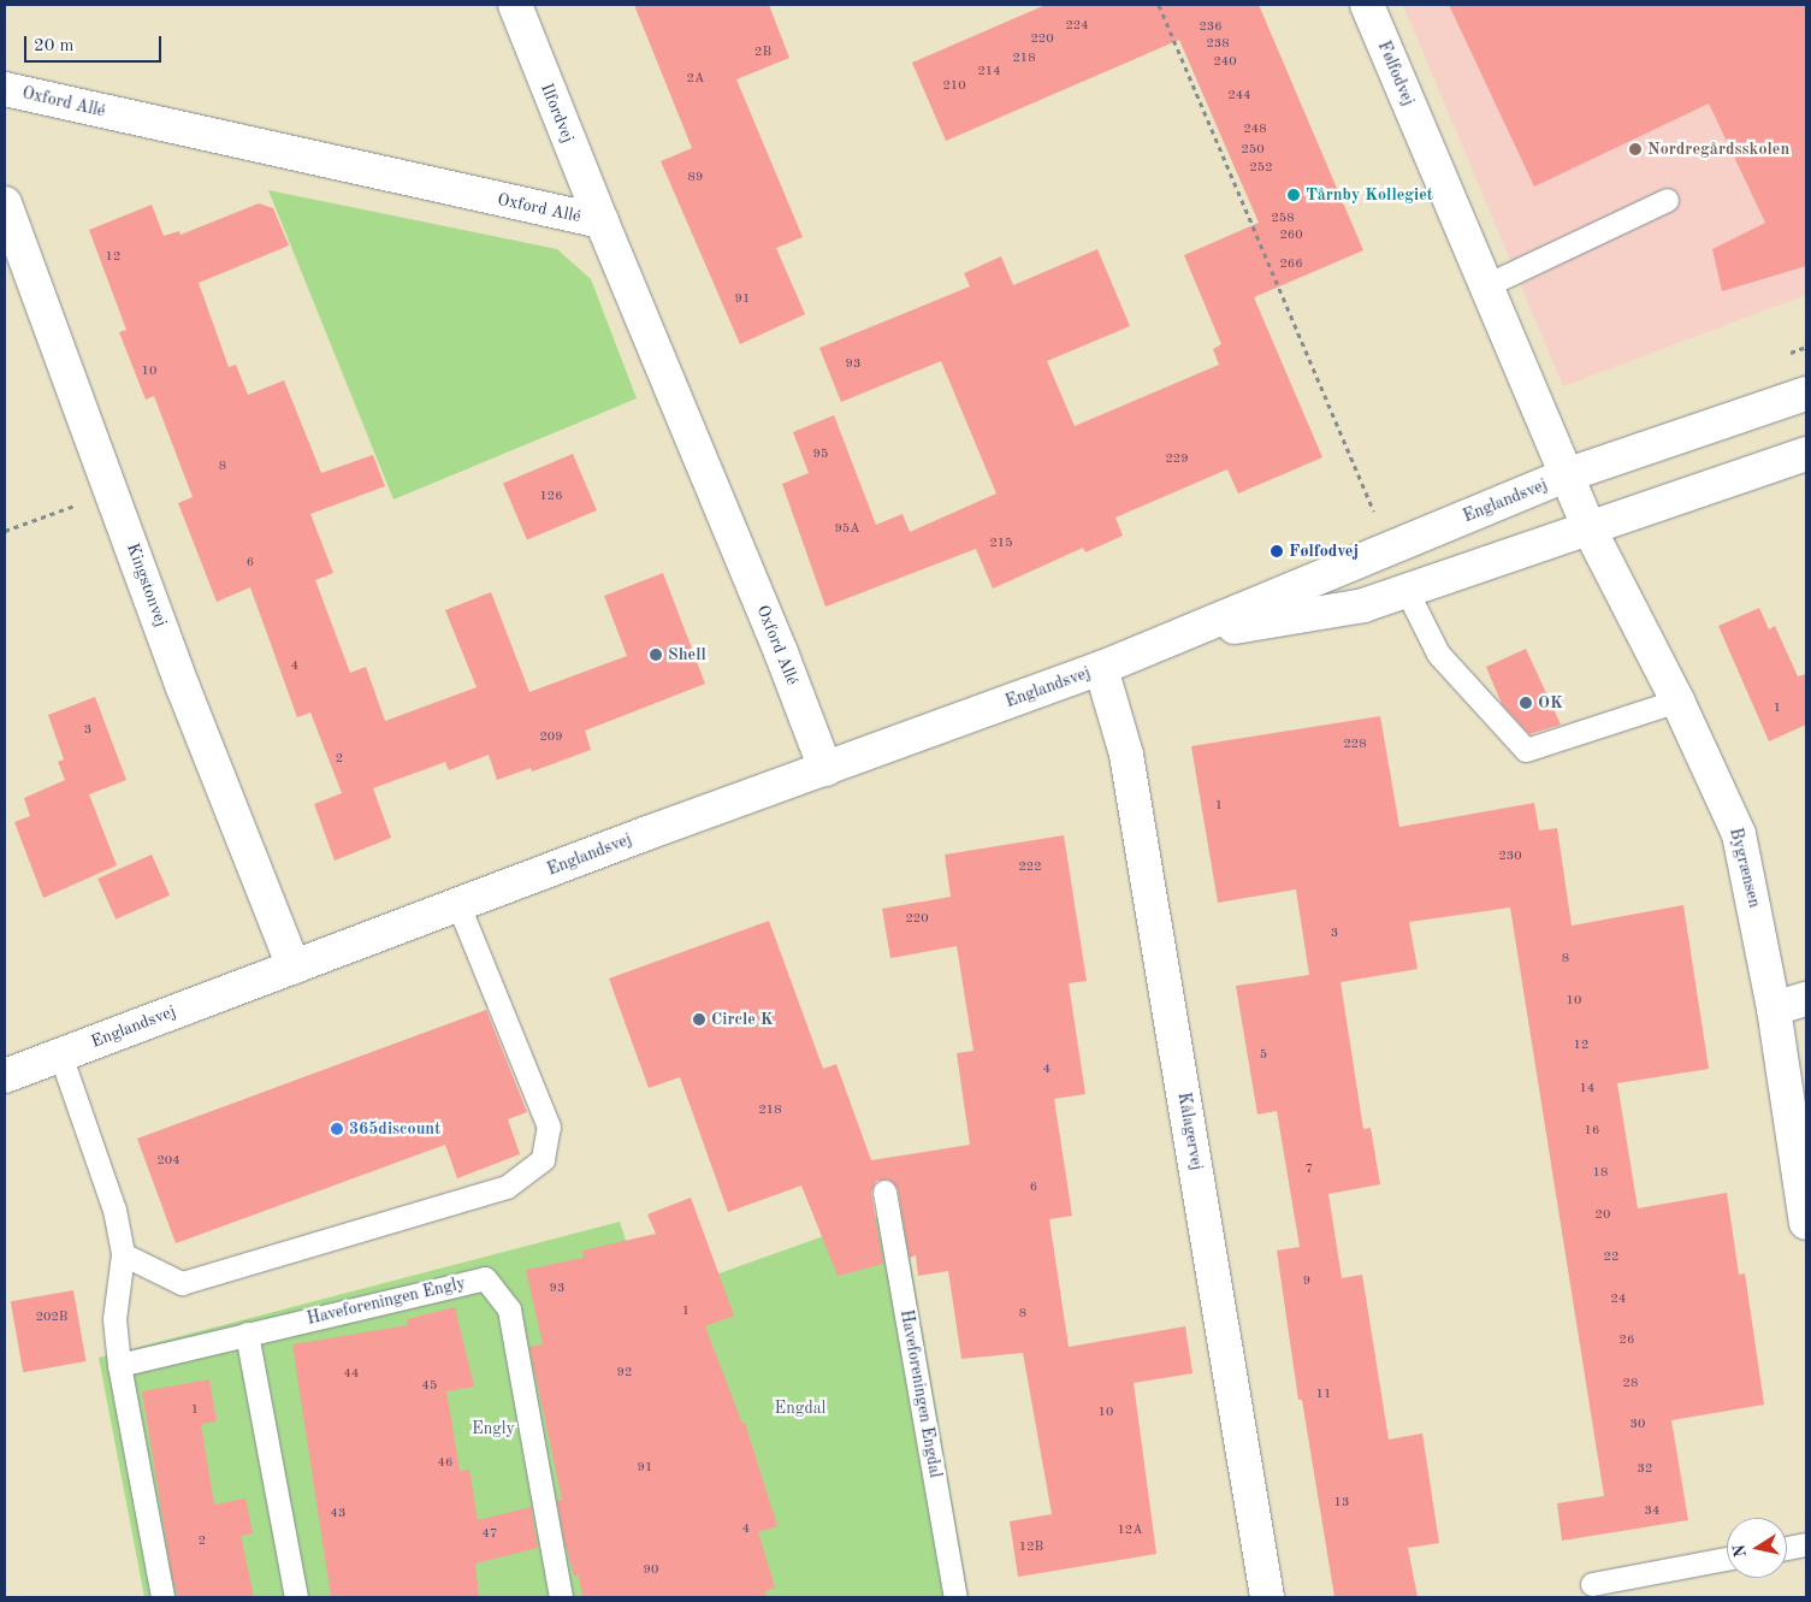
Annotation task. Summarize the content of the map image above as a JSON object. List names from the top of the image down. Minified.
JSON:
{"streets":{"street":["Følfodvej","Oxford Allé","Ilfordvej","Englandsvej","Kingstonvej","Bygrænsen","Kålagervej"],"lane":["Haveforeningen Engly","Haveforeningen Engdal"]},"crossings":[["Følfodvej","Englandsvej"],["Følfodvej","Bygrænsen"],["Oxford Allé","Ilfordvej"],["Oxford Allé","Englandsvej"],["Englandsvej","Kingstonvej"],["Englandsvej","Bygrænsen"],["Englandsvej","Kålagervej"]],"parks":["Engdal","Engly"],"places":["Nordregårdsskolen","Tårnby Kollegiet","Følfodvej","Shell","OK","Circle K","365discount"],"house_numbers":["224","236","220","238","2B","218","240","214","2A","210","244","248","250","252","89","258","260","12","266","91","93","10","95","229","8","126","95A","215","6","4","1","3","209","228","2","1","230","222","220","3","8","10","12","5","4","14","218","16","204","7","18","6","20","22","9","93","24","1","8","202B","26","92","44","28","45","11","1","10","30","46","91","32","13","34","43","4","12A","47","2","12B","90"],"scale_bar":"20 m","north":"left"}
